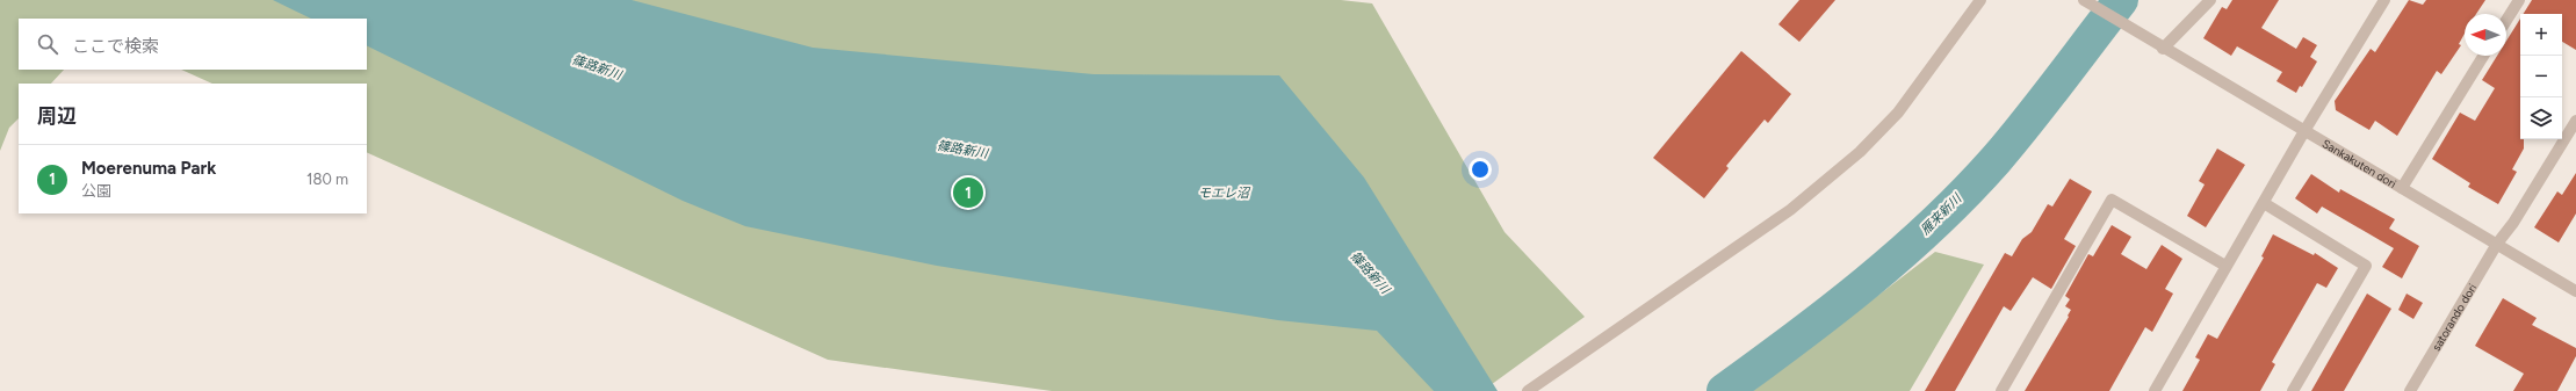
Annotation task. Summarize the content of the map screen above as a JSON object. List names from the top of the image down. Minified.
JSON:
{"streets":{"street":["Sankakuten dori","satorando dori"]},"crossings":[["Sankakuten dori","satorando dori"]],"water":["篠路新川","モエレ沼","雁来新川"],"north":"left","page":{"map_buttons":["+","−"],"search":"ここで検索","heading":"周辺","list":[{"mark":"1","name":"Moerenuma Park","note":"公園","value":"180 m"}],"pins":"1"}}
